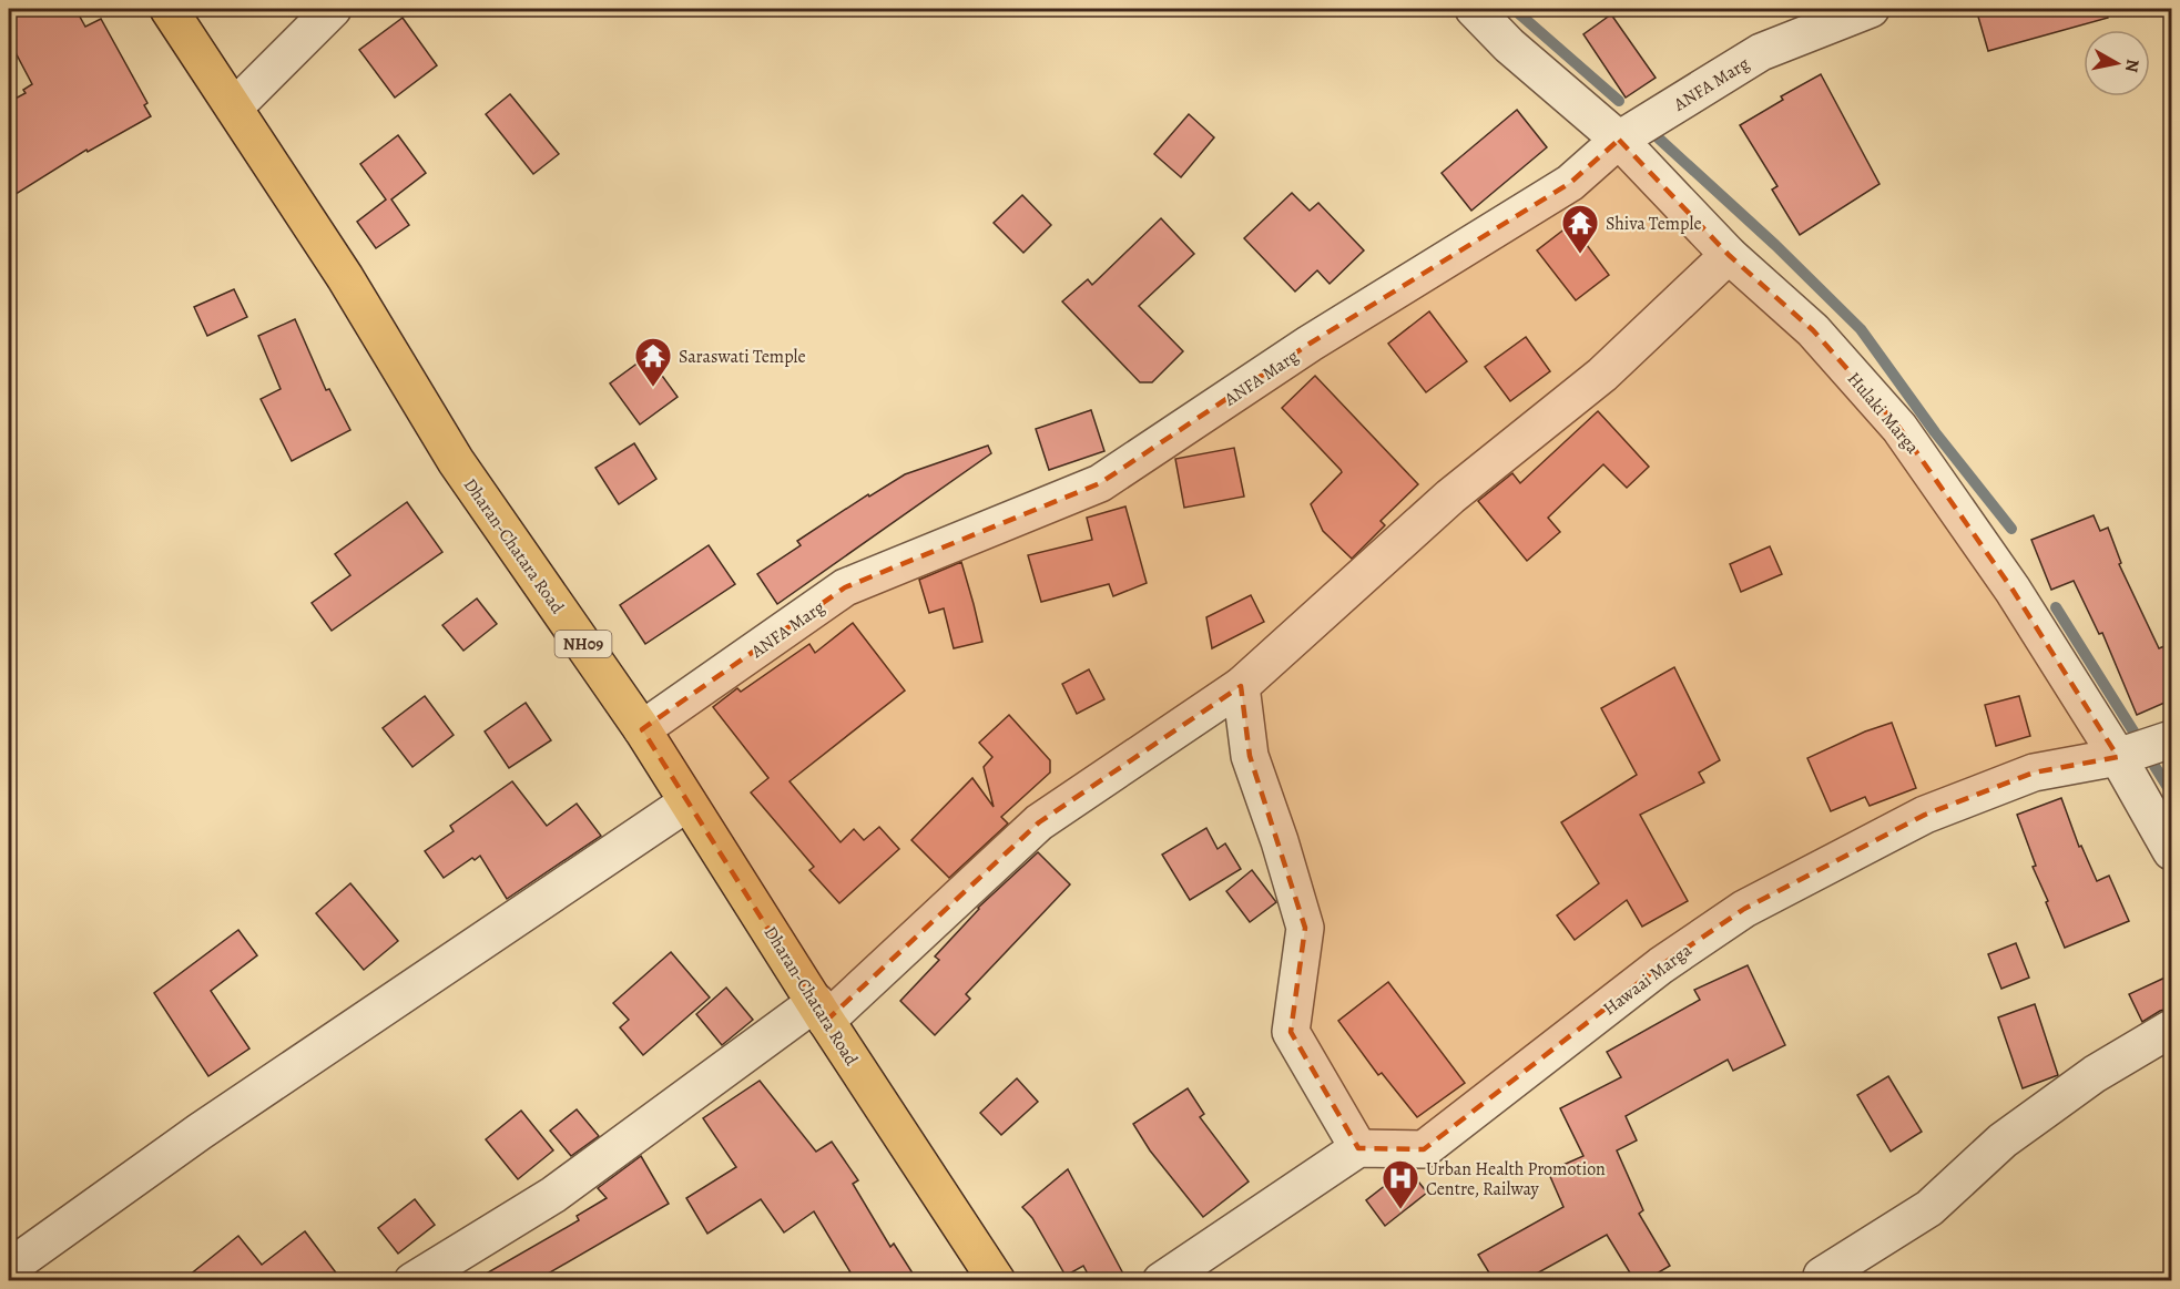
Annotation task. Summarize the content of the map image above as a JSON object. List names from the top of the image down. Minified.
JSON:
{"streets":{"main road":["Dharan-Chatara Road","NH09"],"street":["ANFA Marg","Hulaki Marga","Hawaai Marga"]},"crossings":[["ANFA Marg","Hulaki Marga"],["ANFA Marg","Dharan-Chatara Road"],["Hulaki Marga","Hawaai Marga"]],"places":{"temple":["Shiva Temple","Saraswati Temple"],"hospital":["Urban Health Promotion Centre, Railway"]},"north":"right"}
